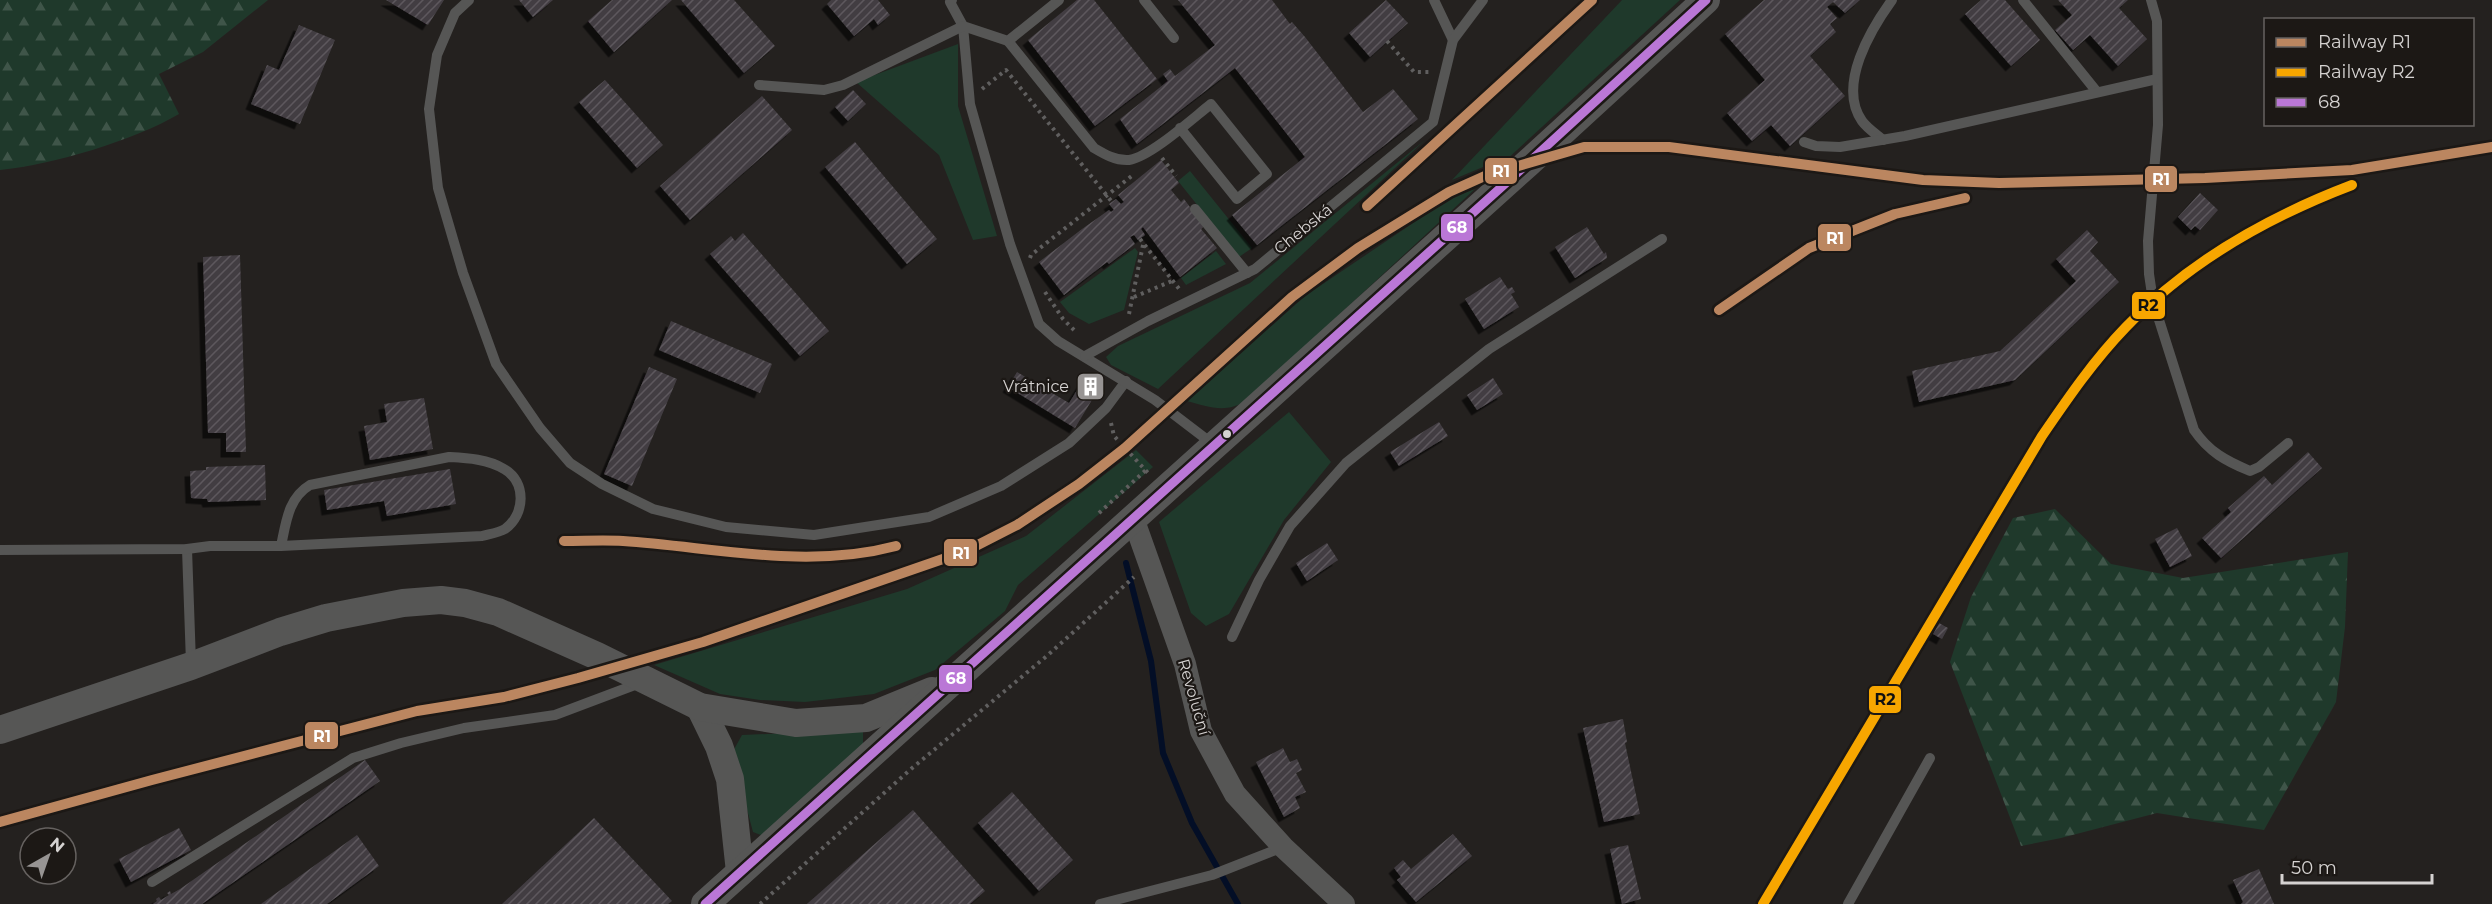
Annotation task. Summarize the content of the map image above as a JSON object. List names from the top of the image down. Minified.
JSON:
{"streets":{"street":["Revoluční"],"lane":["Chebská"]},"places":{"building":["Vrátnice"]},"lines":["rail line R1","transit line 68","rail line R2"],"legend":["Railway R1","Railway R2","68"],"scale_bar":"50 m","north":"top right"}
